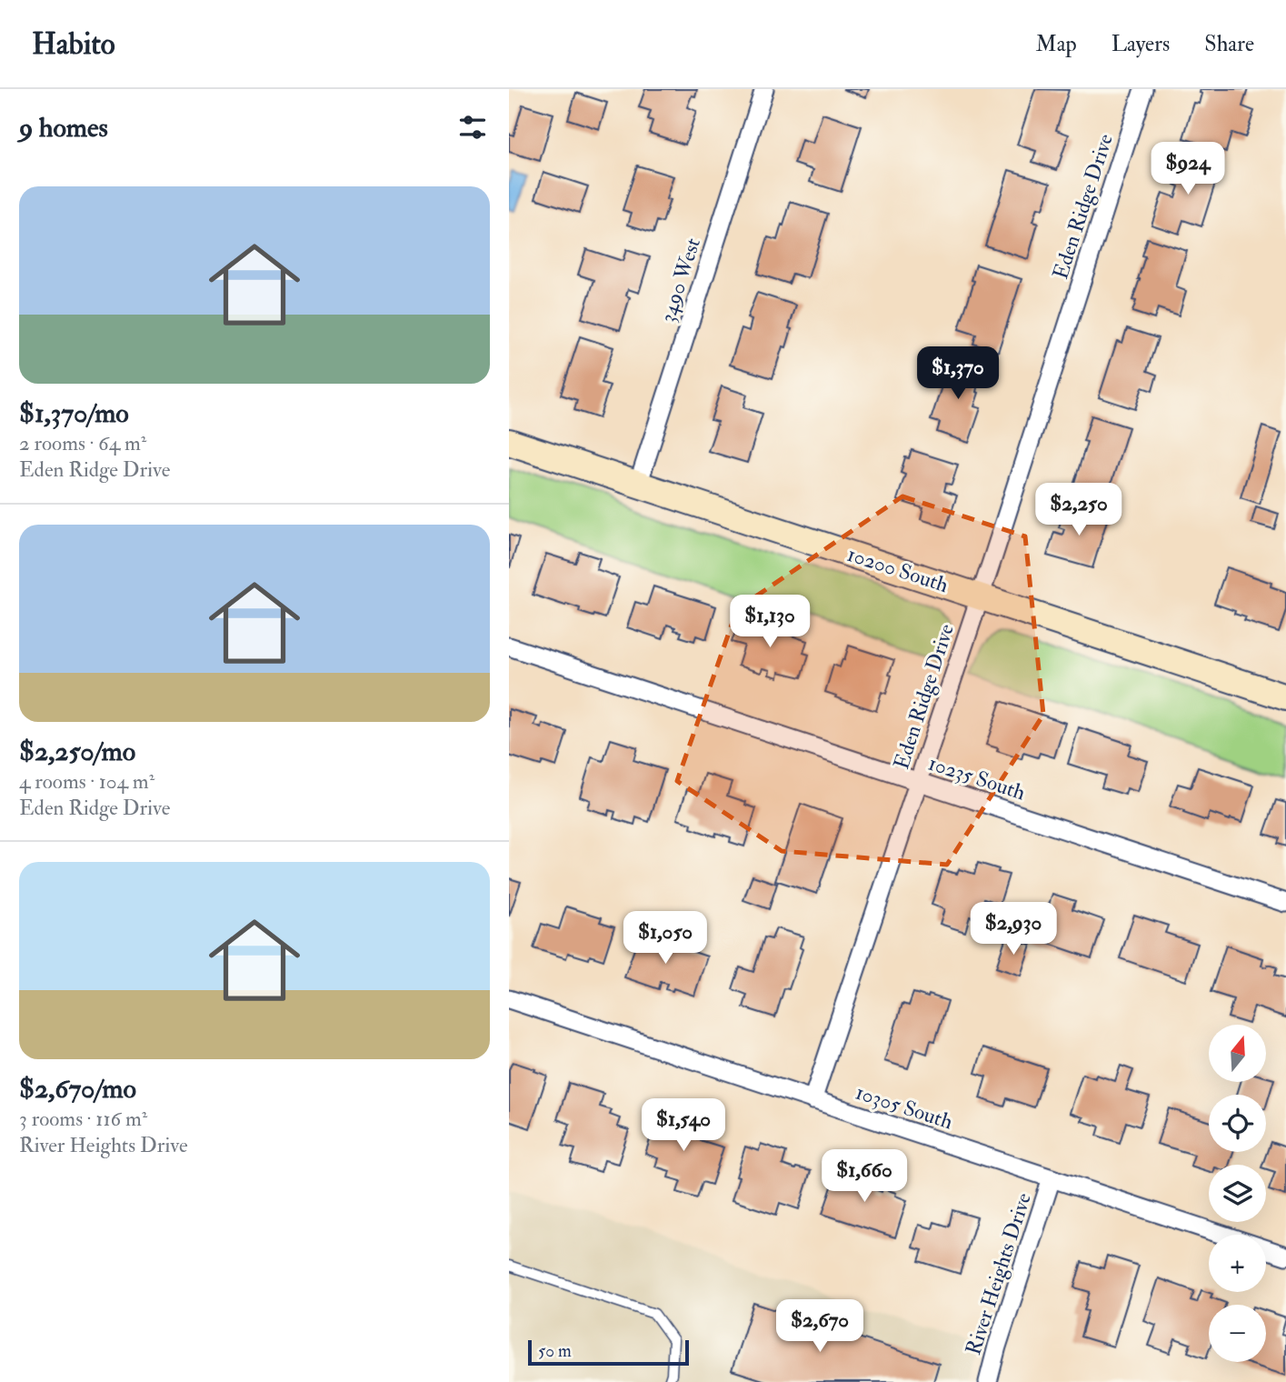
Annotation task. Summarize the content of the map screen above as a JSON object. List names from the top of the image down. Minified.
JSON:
{"streets":{"street":["Eden Ridge Drive","3490 West","10200 South","10235 South","10305 South","River Heights Drive"]},"crossings":[["Eden Ridge Drive","10200 South"],["Eden Ridge Drive","10235 South"],["Eden Ridge Drive","10305 South"],["3490 West","10200 South"],["10305 South","River Heights Drive"]],"scale_bar":"50 m","north":"top","page":{"header":"Habito","nav":["Map","Layers","Share"],"heading":"9 homes","price":["$924","$1,370","$2,250","$1,130","$2,930","$1,050","$1,540","$1,660","$2,670"],"list":[{"name":"$1,370/mo","note":"2 rooms · 64 m² · Eden Ridge Drive"},{"name":"$2,250/mo","note":"4 rooms · 104 m² · Eden Ridge Drive"},{"name":"$2,670/mo","note":"3 rooms · 116 m² · River Heights Drive"}],"map_buttons":["+","−"],"scale":"50 m"}}
